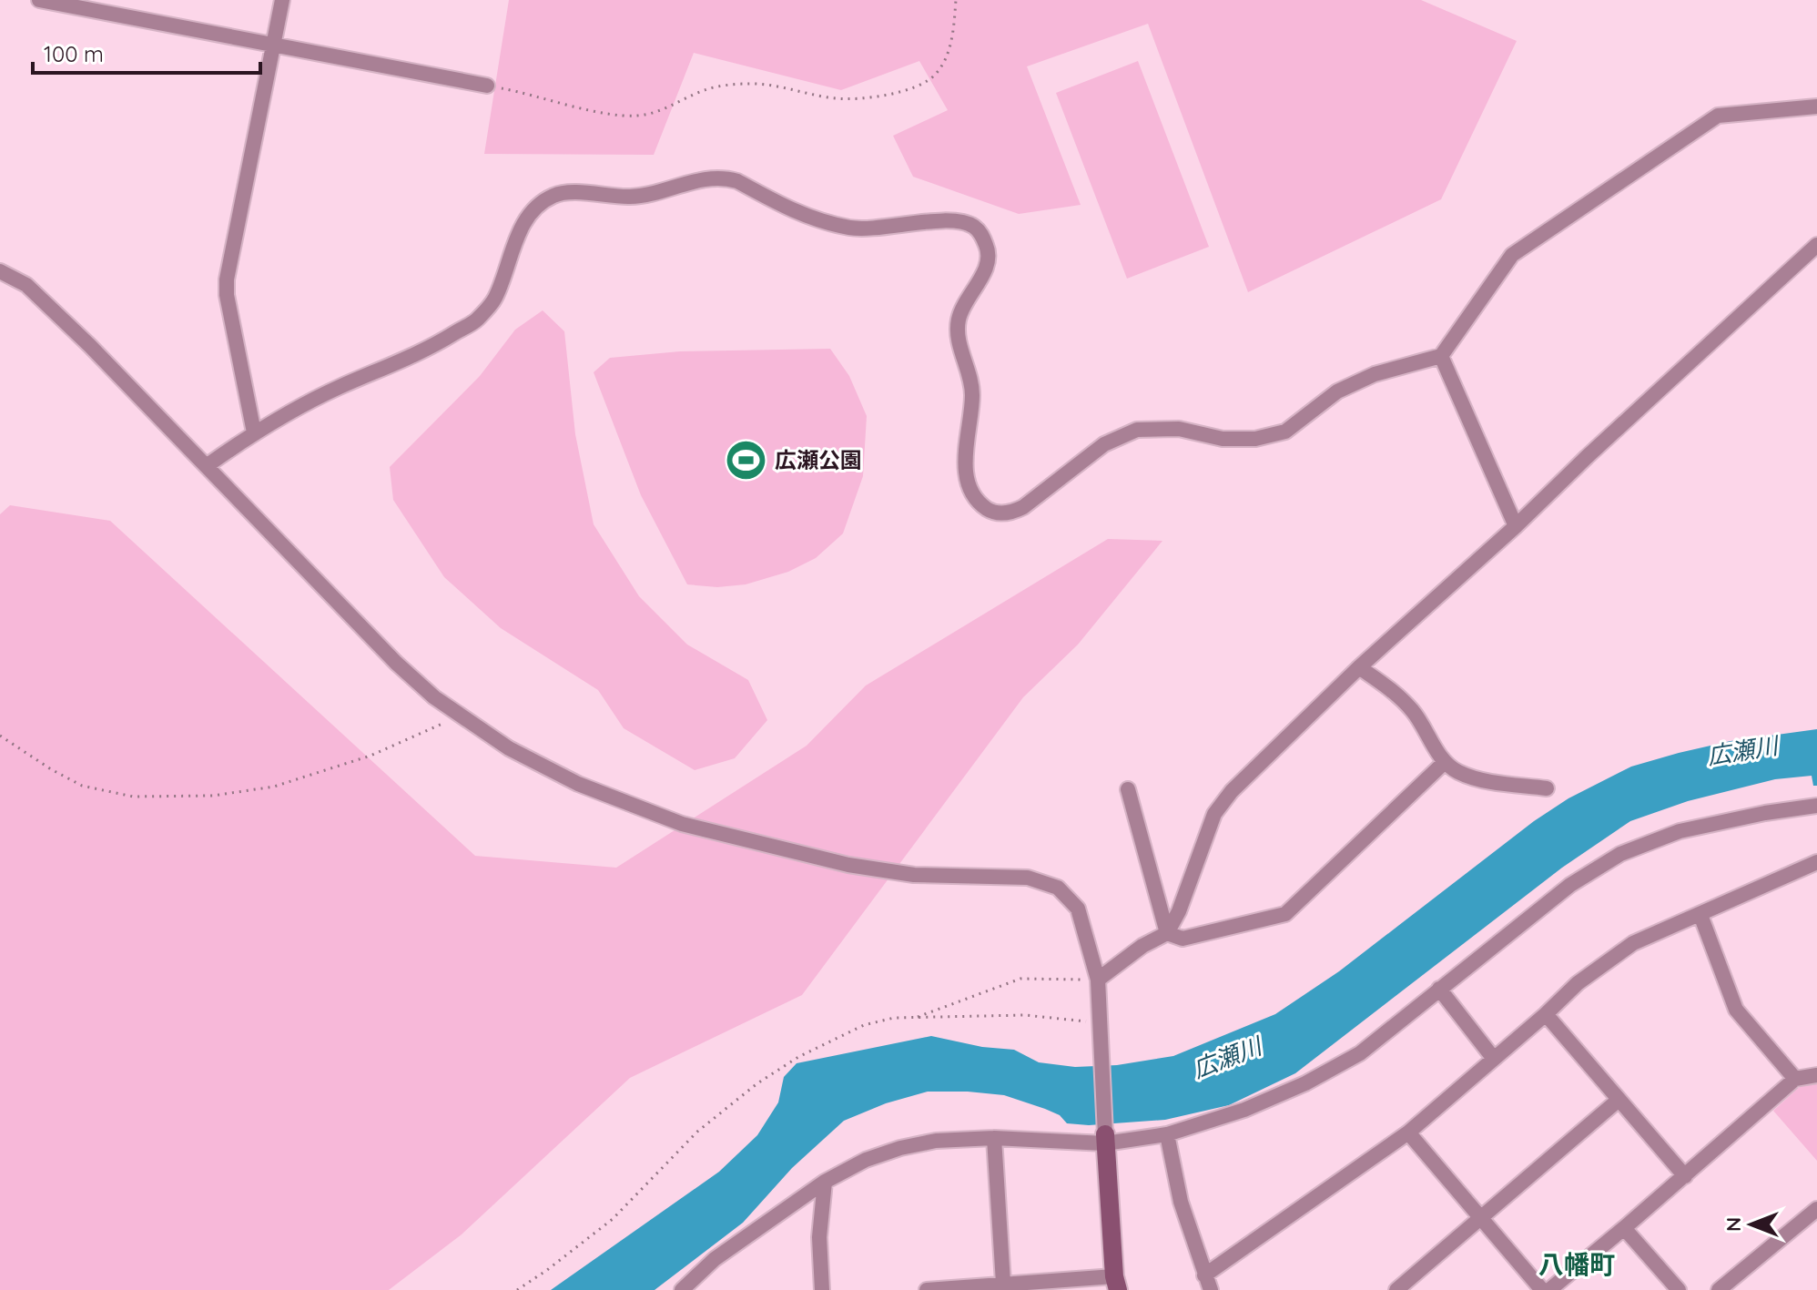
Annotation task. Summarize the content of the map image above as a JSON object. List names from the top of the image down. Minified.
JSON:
{"districts":["八幡町"],"water":["広瀬川"],"places":{"sports":["広瀬公園"]},"scale_bar":"100 m","north":"left"}
